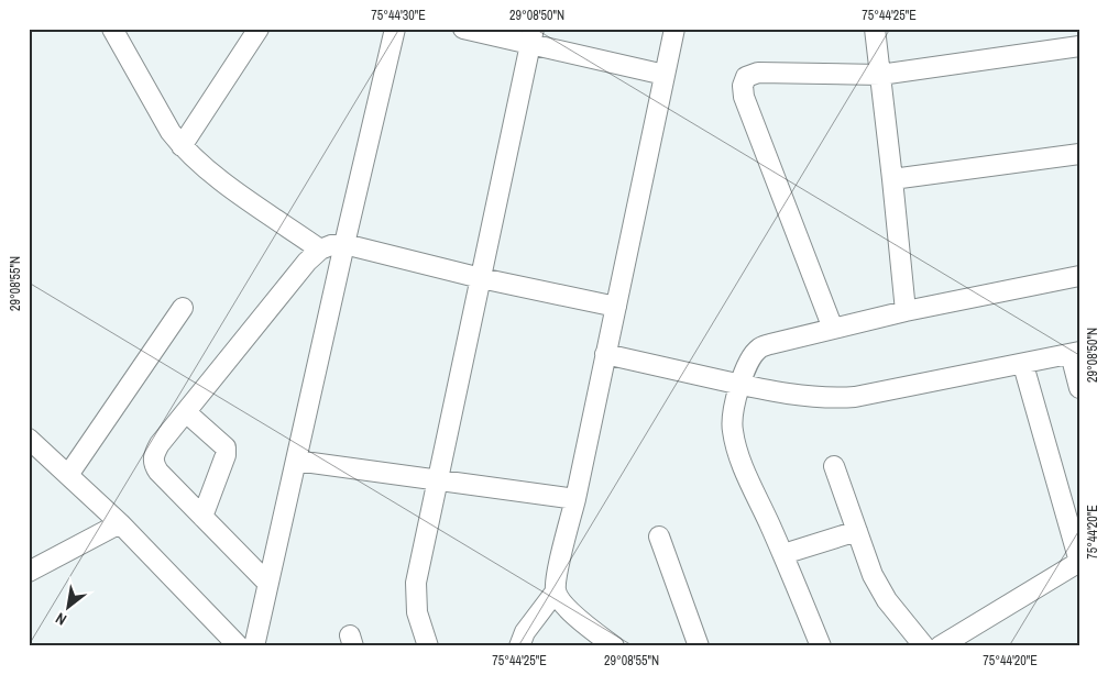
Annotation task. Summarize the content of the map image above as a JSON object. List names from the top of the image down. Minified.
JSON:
{"north":"bottom left","coordinates":["75°44'30\"E","29°08'50\"N","75°44'25\"E","29°08'55\"N","75°44'20\"E"]}
